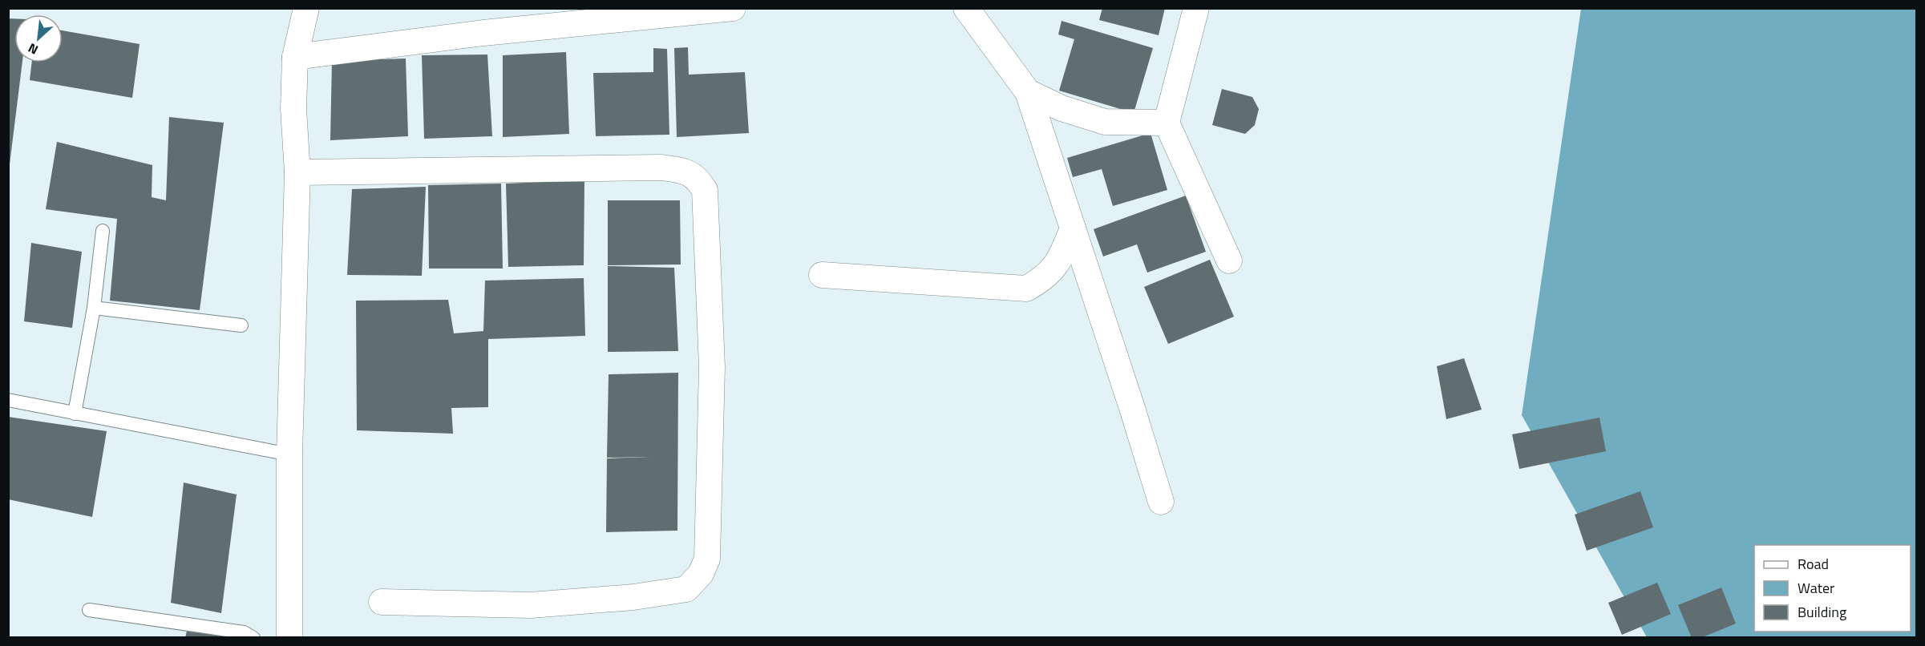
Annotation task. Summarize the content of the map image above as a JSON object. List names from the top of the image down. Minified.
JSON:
{"legend":["Road","Water","Building"],"north":"bottom left"}
